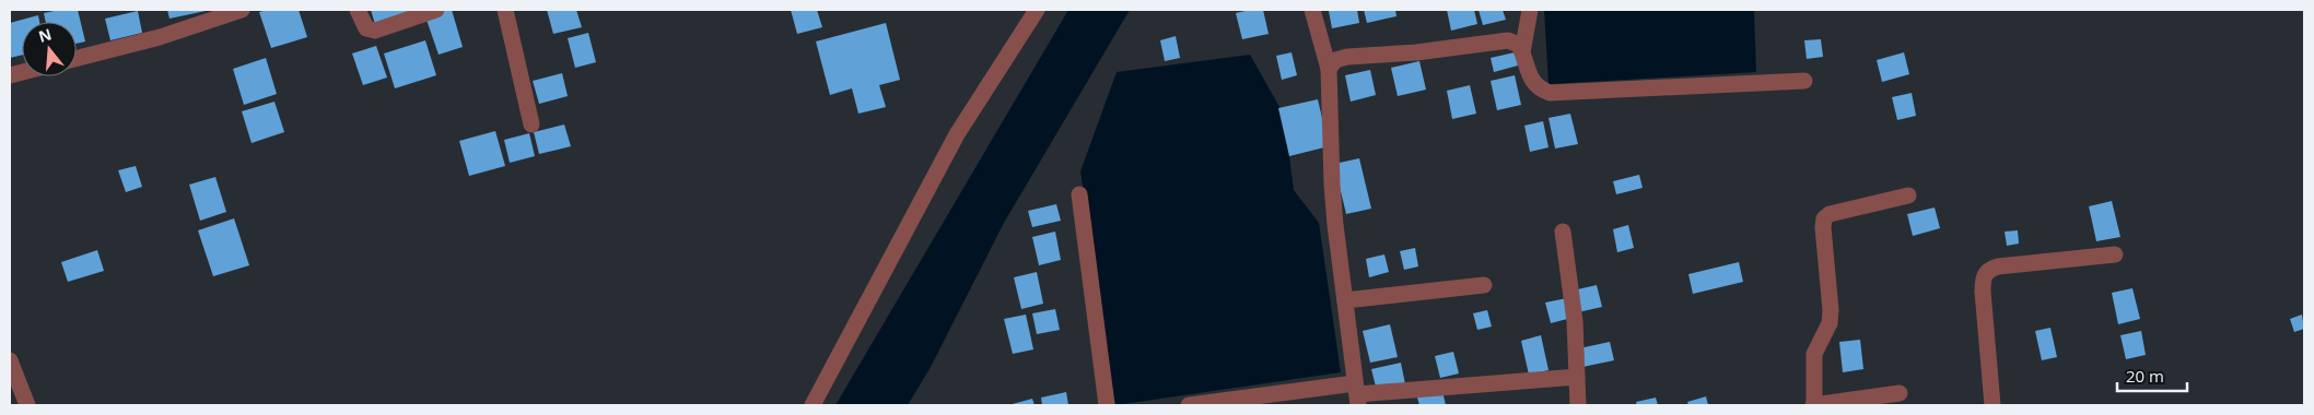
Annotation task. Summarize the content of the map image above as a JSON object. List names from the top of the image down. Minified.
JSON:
{"scale_bar":"20 m","north":"top"}
